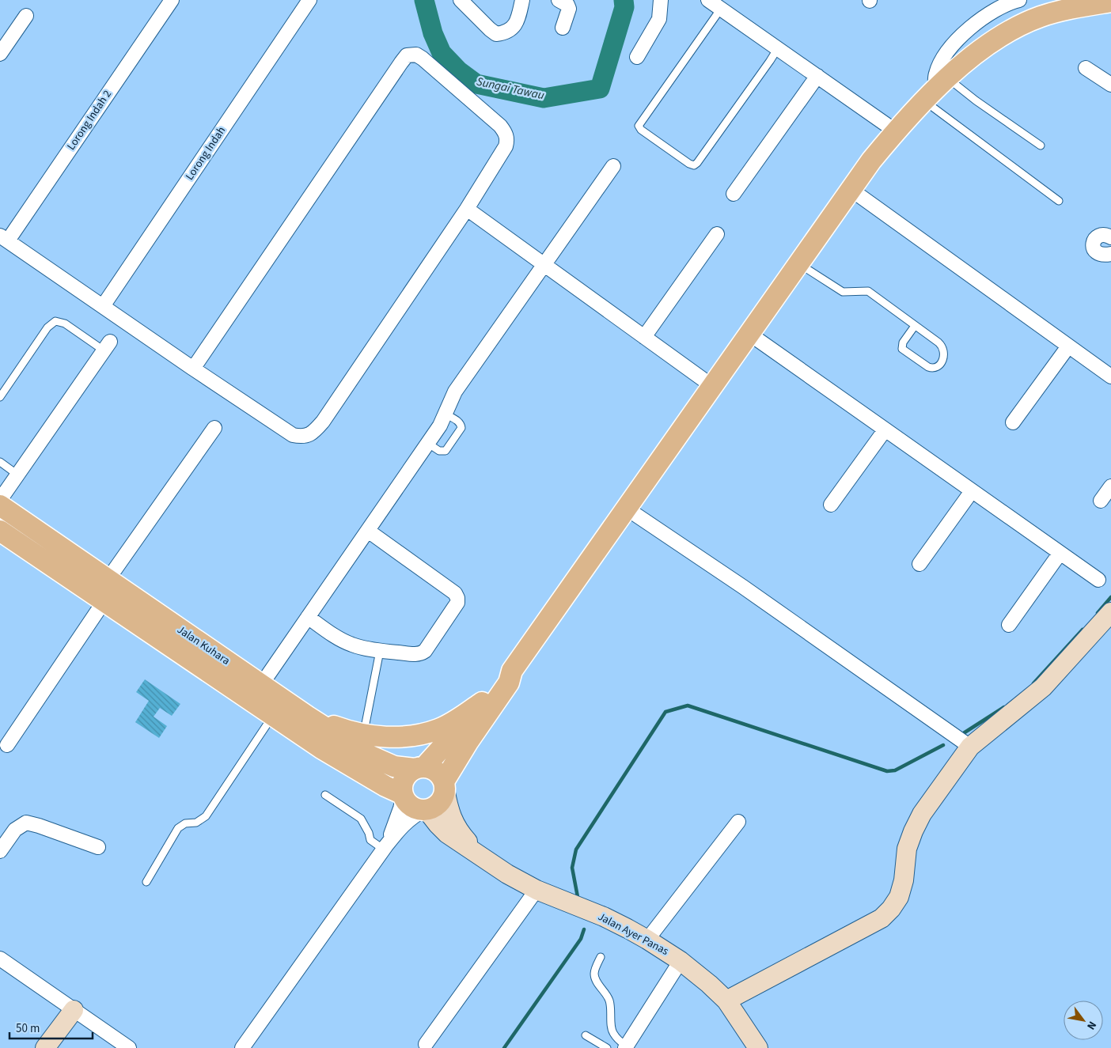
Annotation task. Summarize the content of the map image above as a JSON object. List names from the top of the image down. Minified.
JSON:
{"streets":{"main road":["Jalan Kuhara"],"street":["Lorong Indah 2","Lorong Indah","Jalan Ayer Panas"]},"crossings":[["Jalan Kuhara","Jalan Ayer Panas"]],"water":["Sungai Tawau"],"scale_bar":"50 m","north":"bottom right"}
